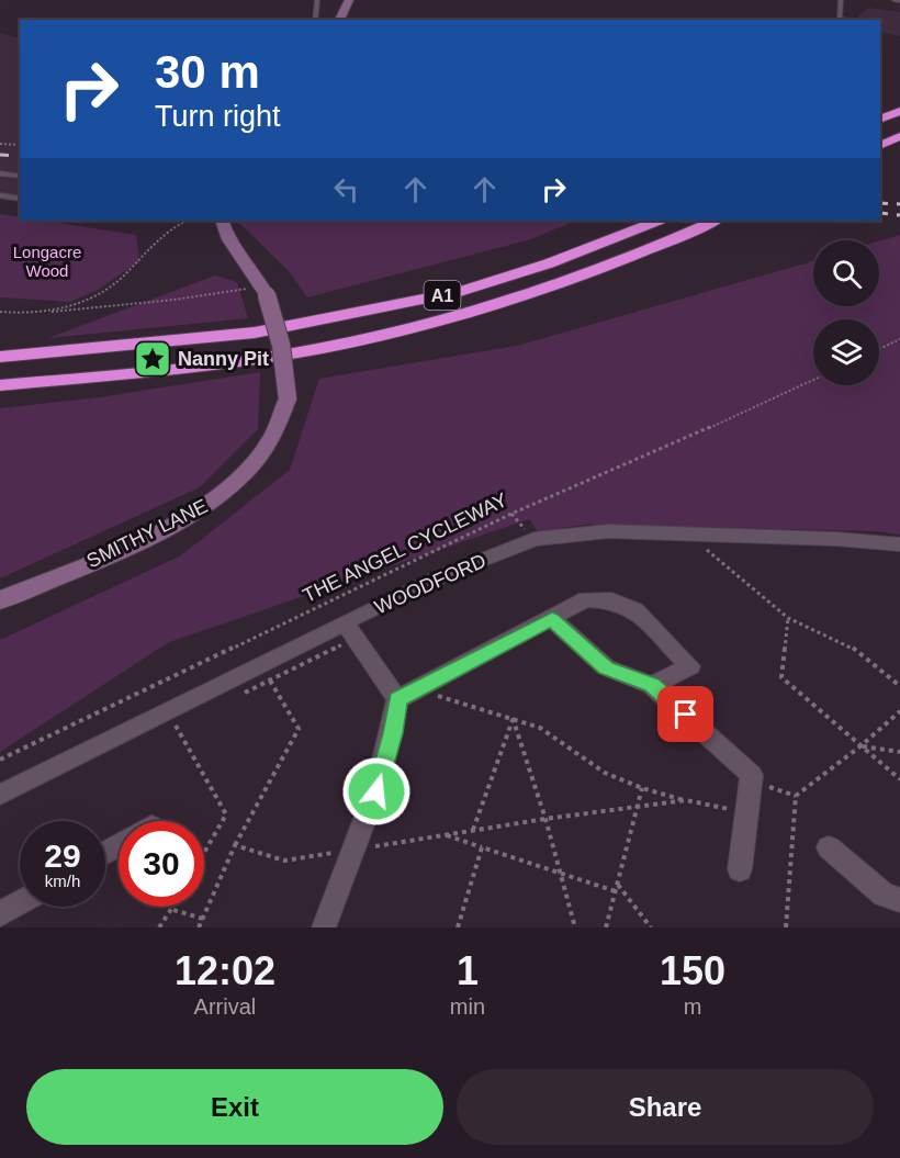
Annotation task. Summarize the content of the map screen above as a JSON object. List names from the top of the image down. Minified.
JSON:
{"streets":{"highway":["A1"],"street":["SMITHY LANE","WOODFORD"],"path":["THE ANGEL CYCLEWAY"]},"parks":["Longacre Wood"],"places":{"place":["Nanny Pit"]},"page":{"turn":["30 m","Turn right"],"speed":"29 km/h","limit":"30","eta":["12:02","Arrival","1","min","150","m"],"buttons":["Exit","Share"]}}
